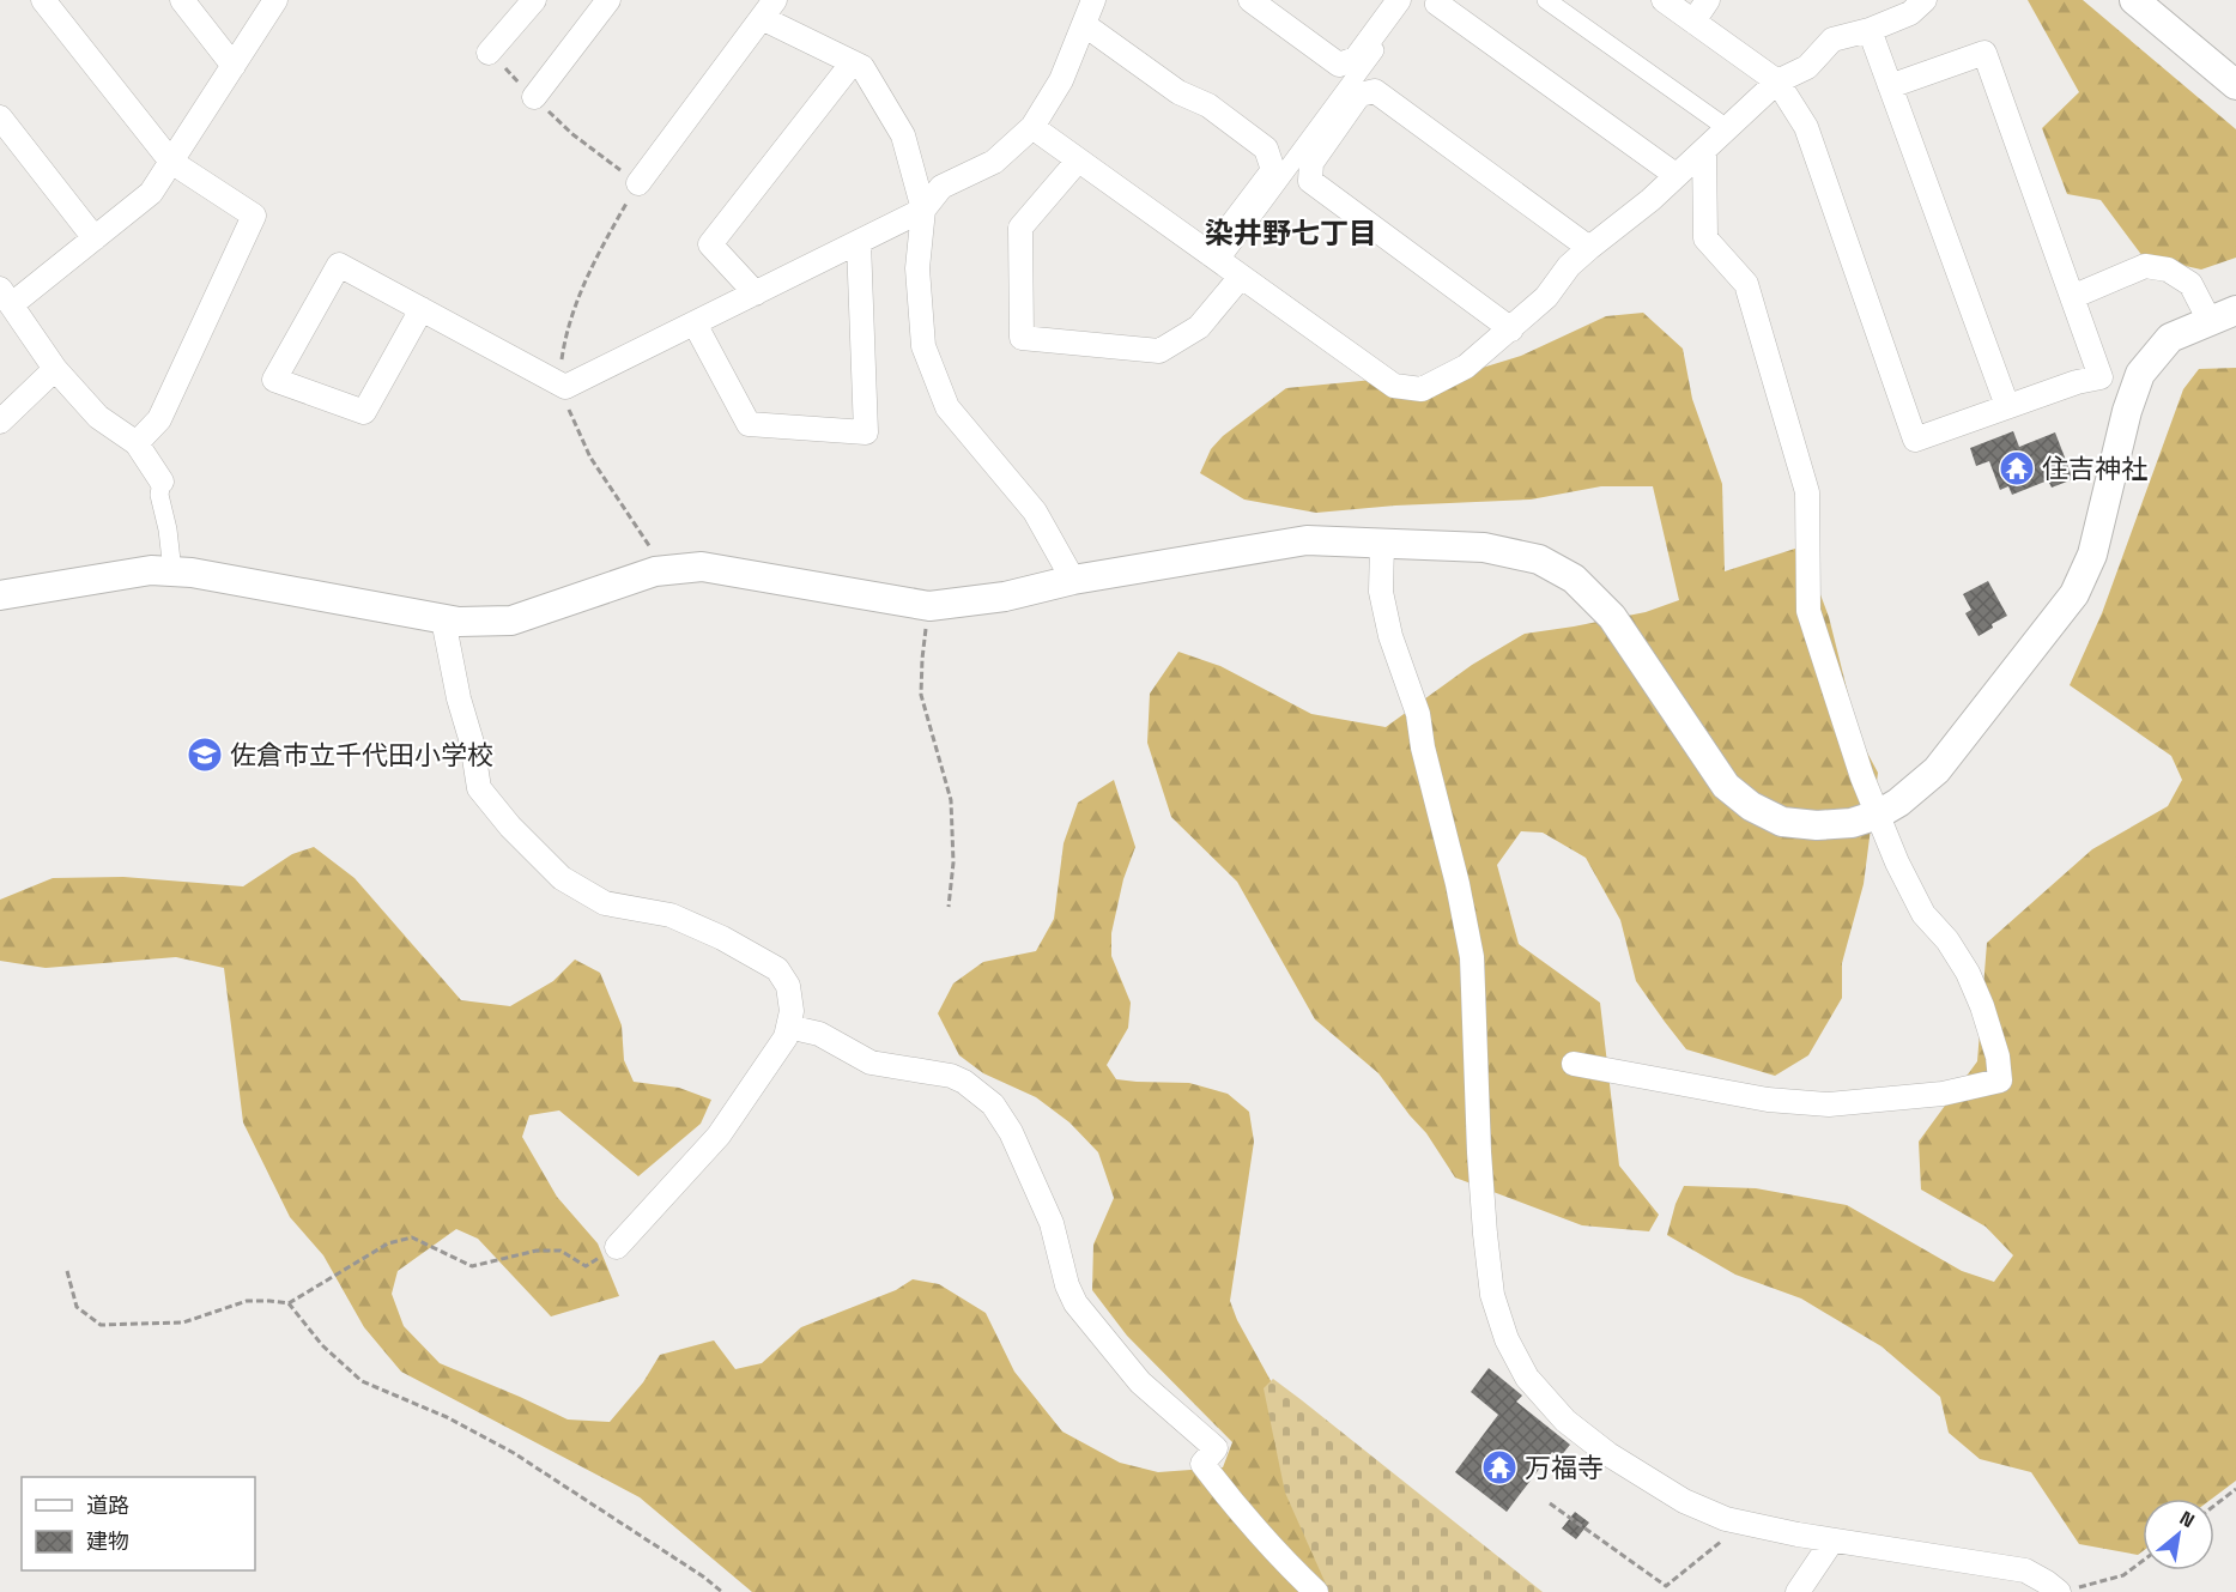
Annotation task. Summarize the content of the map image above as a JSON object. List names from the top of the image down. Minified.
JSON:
{"districts":["染井野七丁目"],"places":{"temple":["住吉神社","万福寺"],"school or university":["佐倉市立千代田小学校"]},"legend":["道路","建物"],"north":"top right"}
